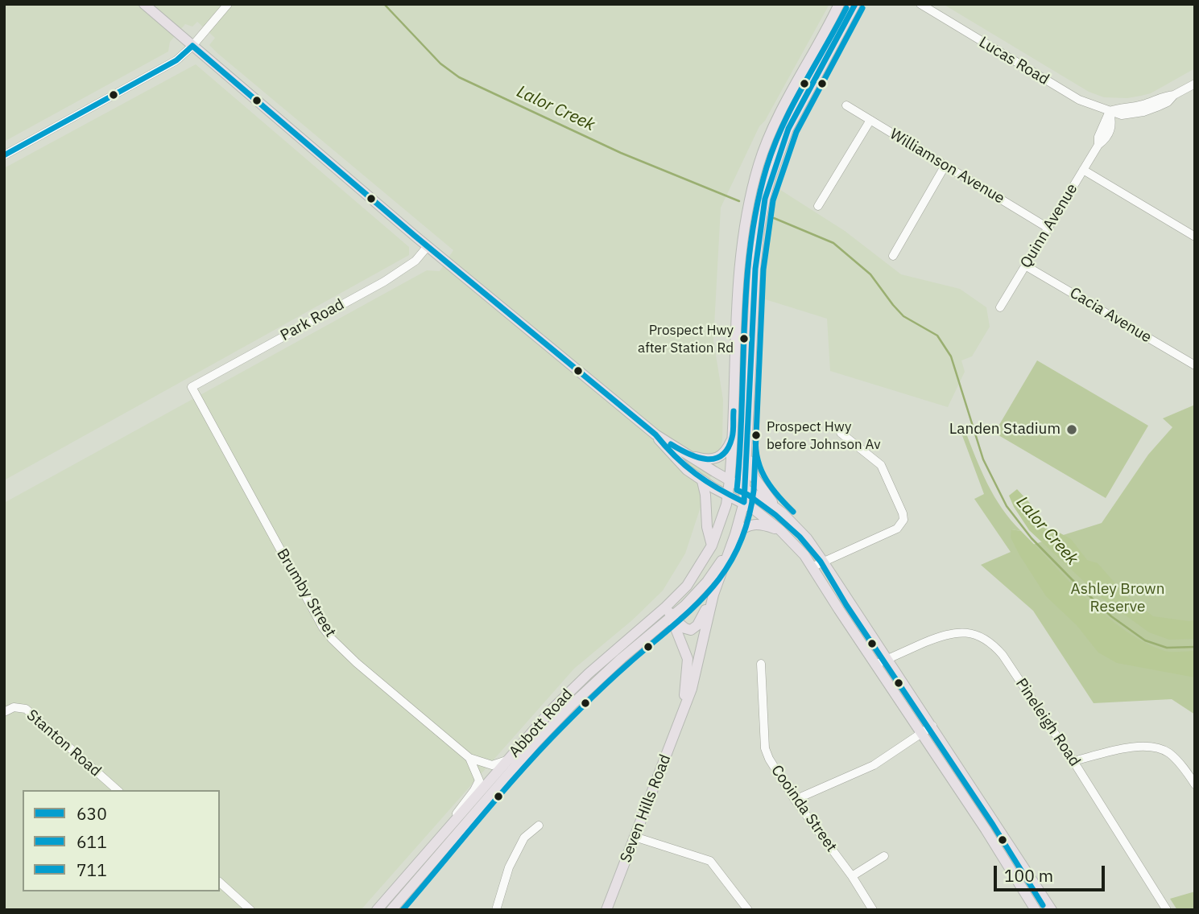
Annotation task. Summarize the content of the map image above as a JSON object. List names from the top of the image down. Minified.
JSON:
{"streets":{"main road":["Abbott Road","Seven Hills Road"],"street":["Lucas Road","Williamson Avenue","Quinn Avenue","Cacia Avenue","Park Road","Brumby Street","Pineleigh Road","Stanton Road","Cooinda Street"]},"crossings":[["Lucas Road","Quinn Avenue"],["Williamson Avenue","Quinn Avenue"],["Quinn Avenue","Cacia Avenue"],["Park Road","Brumby Street"],["Brumby Street","Abbott Road"],["Abbott Road","Seven Hills Road"]],"water":["Lalor Creek"],"parks":["Ashley Brown Reserve"],"places":["Prospect Hwy after Station Rd","Landen Stadium","Prospect Hwy before Johnson Av"],"lines":["transit line 630","transit line 611","transit line 711"],"legend":["630","611","711"],"scale_bar":"100 m"}
